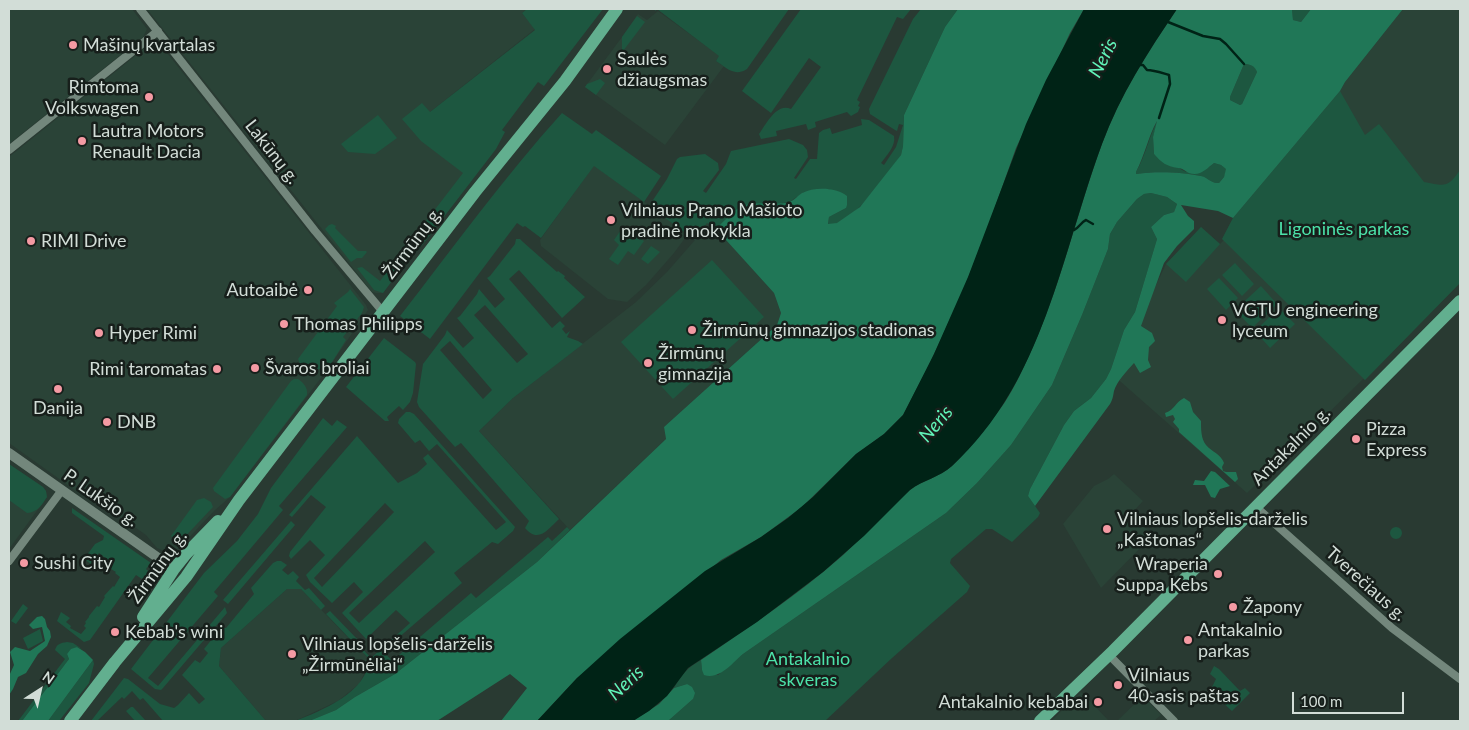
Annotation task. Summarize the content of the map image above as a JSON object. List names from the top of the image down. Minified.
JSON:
{"streets":{"main road":["Žirmūnų g.","Antakalnio g."],"street":["Lakūnų g.","P. Lukšio g.","Tverečiaus g."]},"crossings":[["Lakūnų g.","Žirmūnų g."],["Žirmūnų g.","P. Lukšio g."],["Antakalnio g.","Tverečiaus g."]],"water":["Neris"],"parks":["Ligoninės parkas","Antakalnio skveras"],"places":["Mašinų kvartalas","Saulės džiaugsmas","Rimtoma Volkswagen","Lautra Motors Renault Dacia","Vilniaus Prano Mašioto pradinė mokykla","RIMI Drive","Autoaibė","VGTU engineering lyceum","Thomas Philipps","Žirmūnų gimnazijos stadionas","Hyper Rimi","Žirmūnų gimnazija","Švaros broliai","Rimi taromatas","Danija","DNB","Pizza Express","Vilniaus lopšelis-darželis „Kaštonas“","Sushi City","Wraperia Suppa Kebs","Žapony","Kebab's wini","Antakalnio parkas","Vilniaus lopšelis-darželis „Žirmūnėliai“","Vilniaus 40-asis paštas","Antakalnio kebabai"],"scale_bar":"100 m","north":"top right"}
